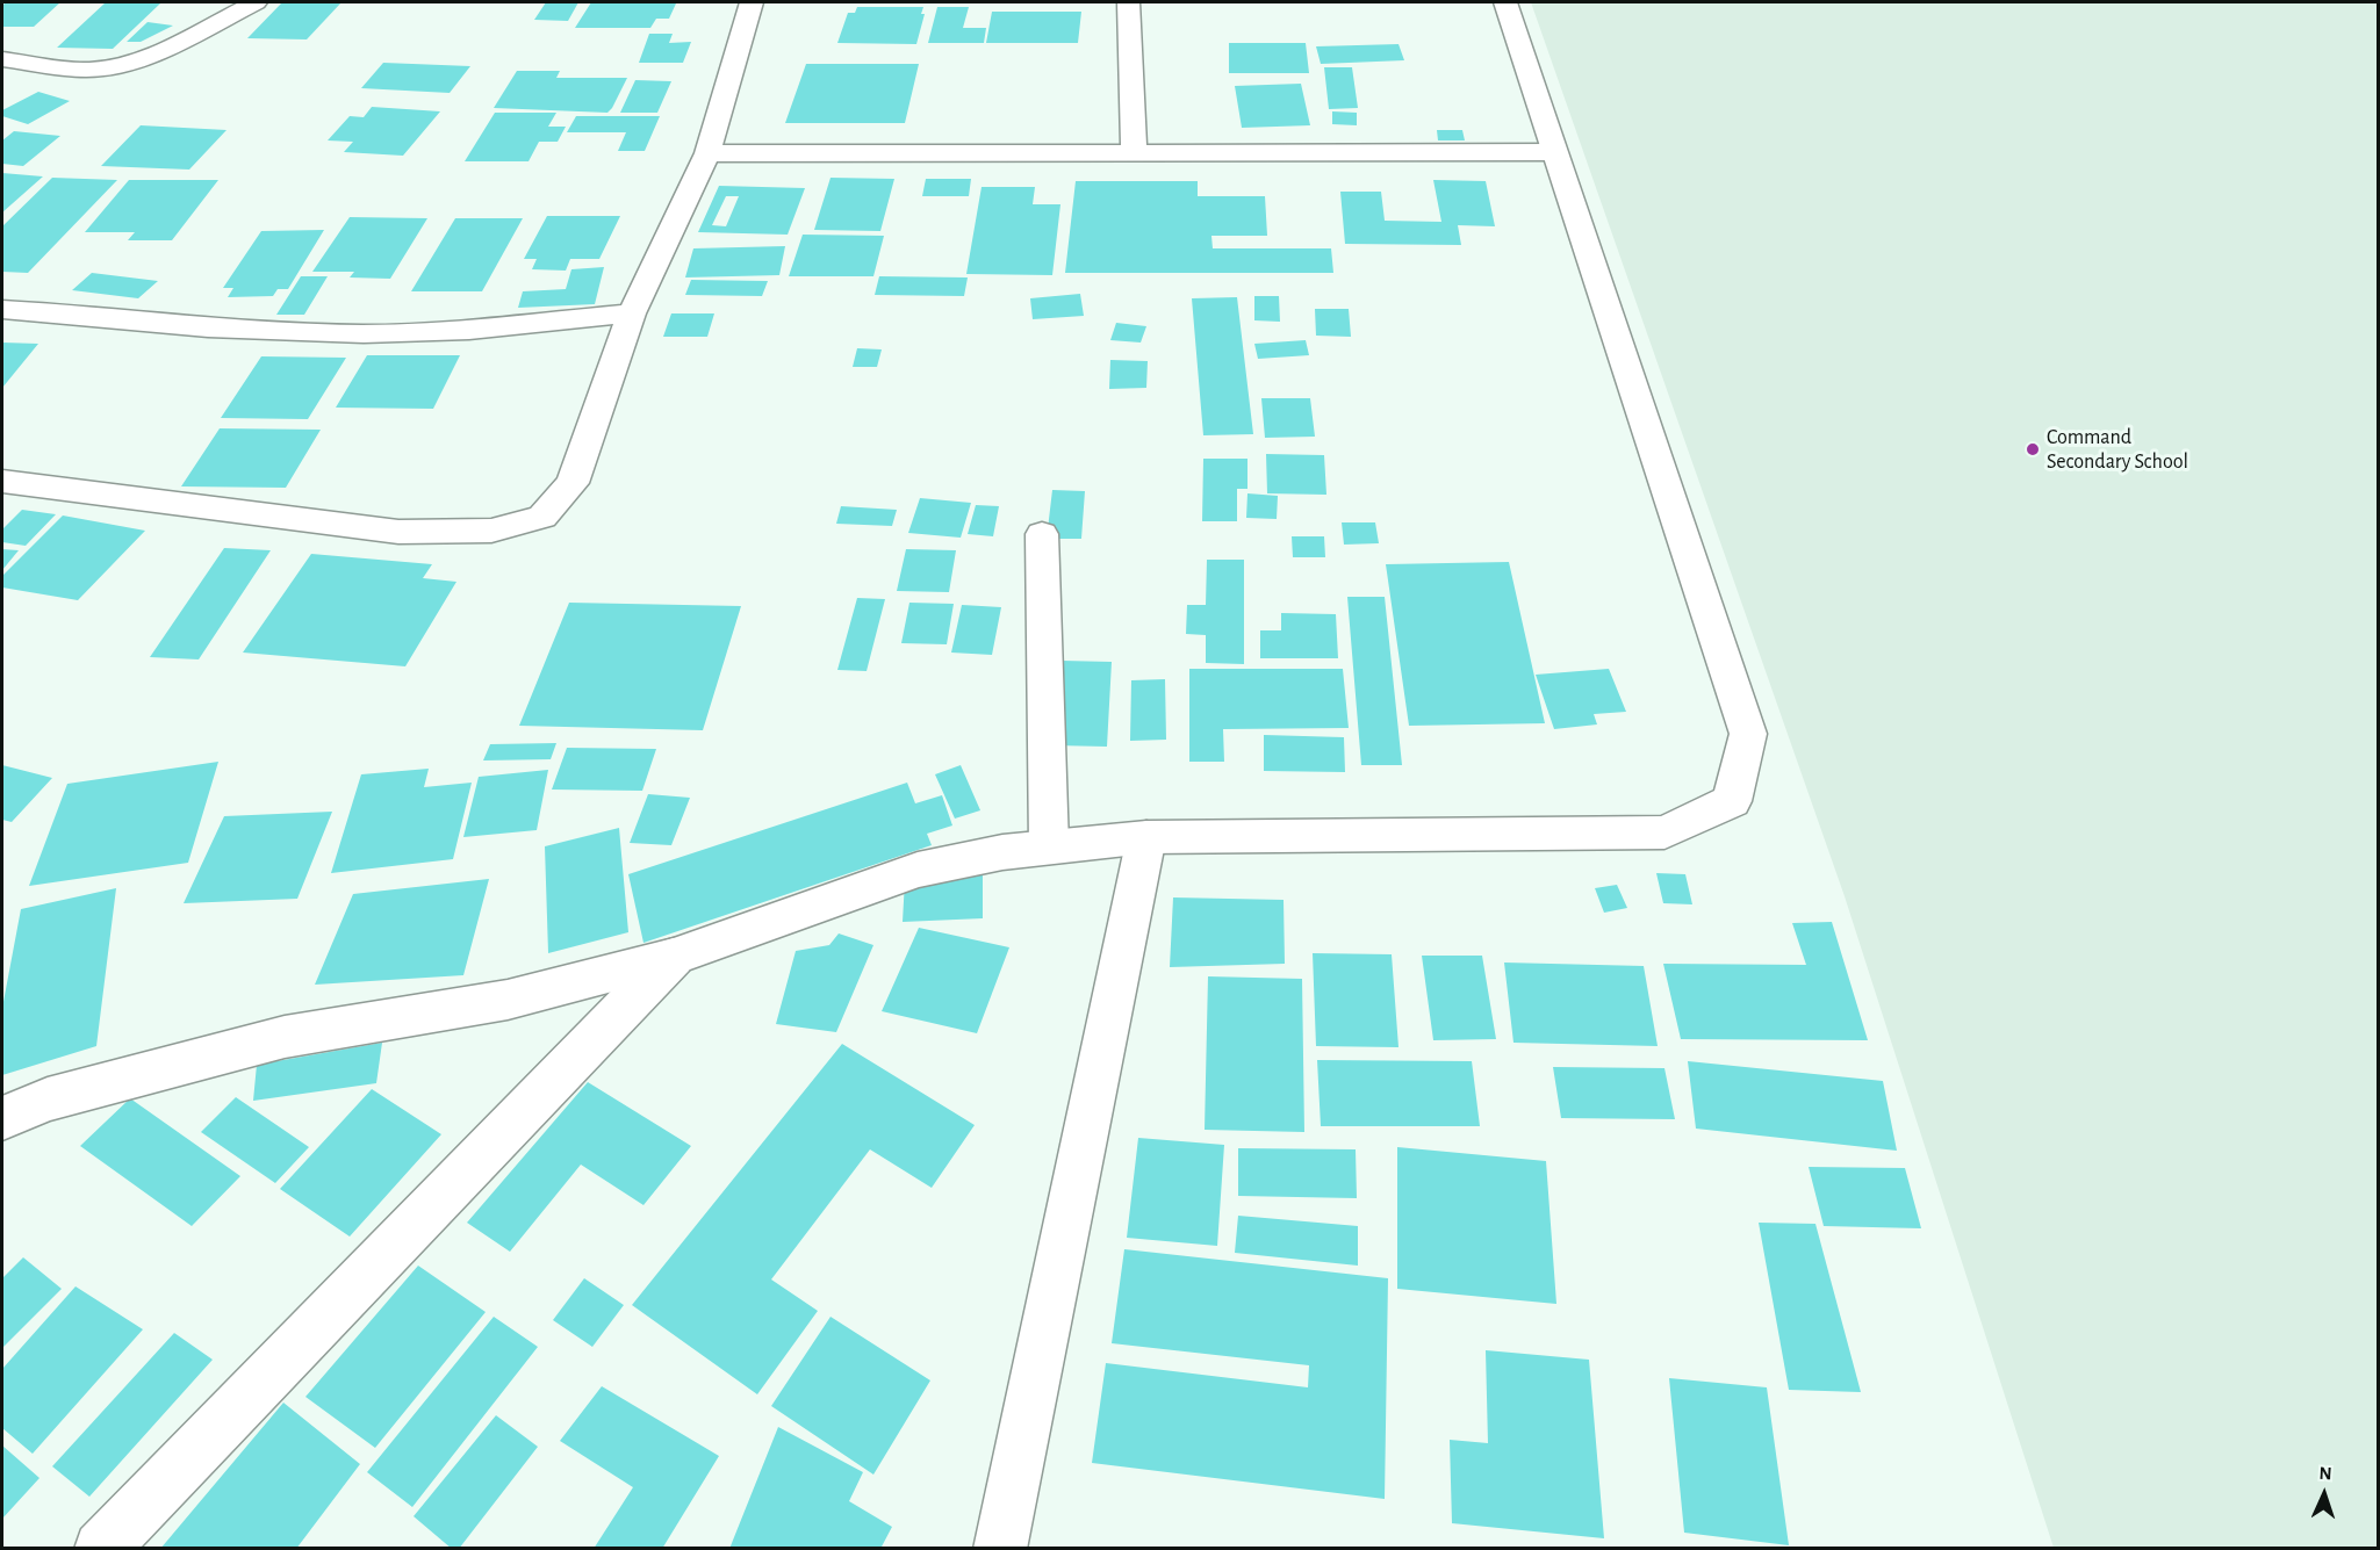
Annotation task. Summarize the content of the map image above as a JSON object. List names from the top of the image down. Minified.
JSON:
{"places":["Command Secondary School"],"north":"top"}
